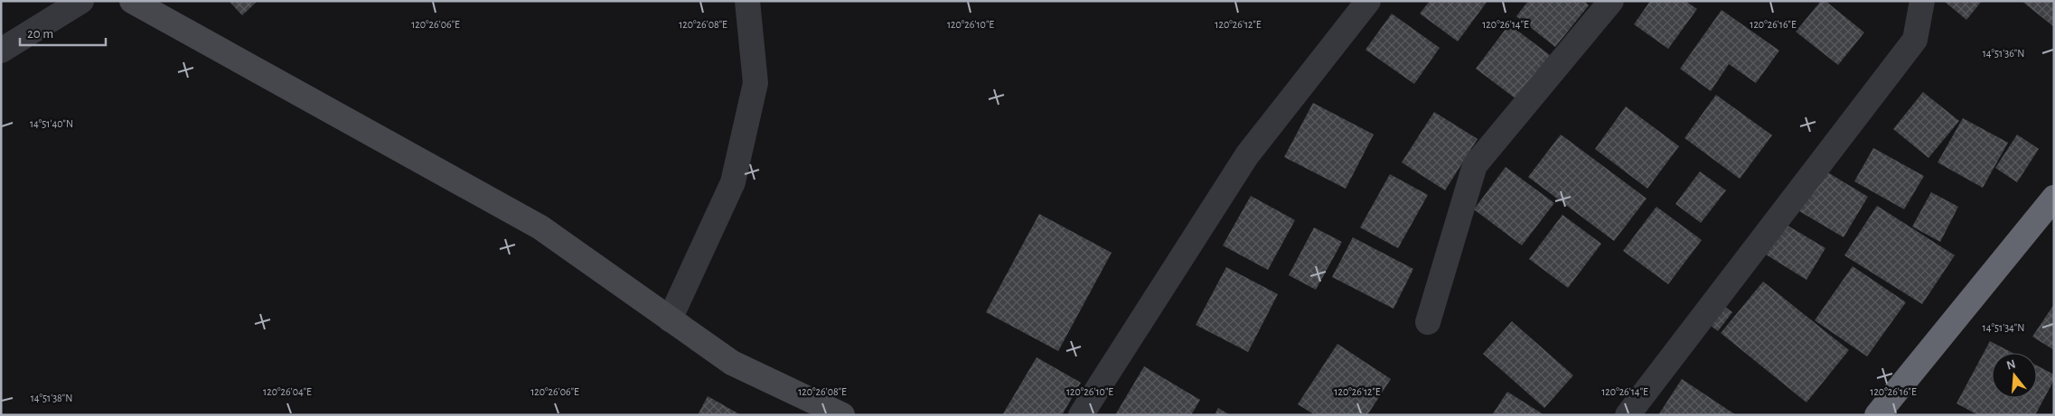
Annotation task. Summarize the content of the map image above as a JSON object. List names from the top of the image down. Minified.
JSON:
{"scale_bar":"20 m","north":"top","coordinates":["120°26'12\"E","120°26'14\"E","120°26'16\"E","120°26'06\"E","120°26'08\"E","120°26'10\"E","14°51'36\"N","14°51'40\"N","14°51'34\"N","120°26'04\"E","14°51'38\"N"]}
